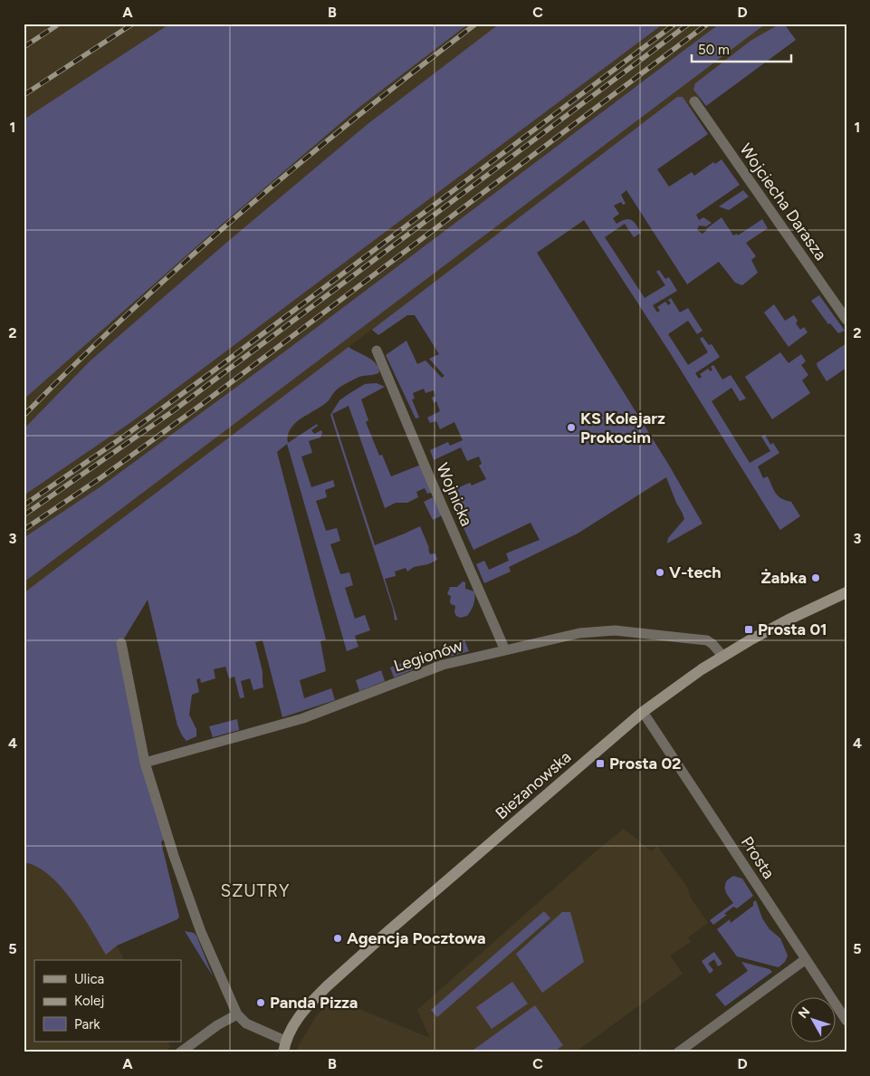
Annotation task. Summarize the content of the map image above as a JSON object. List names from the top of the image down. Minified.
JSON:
{"streets":{"street":["Wojciecha Darasza","Wojnicka","Legionów","Bieżanowska","Prosta"]},"crossings":[["Wojnicka","Legionów"],["Legionów","Bieżanowska"],["Bieżanowska","Prosta"]],"districts":["SZUTRY"],"places":{"other":["KS Kolejarz Prokocim","V-tech","Żabka","Agencja Pocztowa","Panda Pizza"],"transit":["Prosta 01","Prosta 02"]},"legend":["Ulica","Kolej","Park"],"scale_bar":"50 m","north":"top left","grid":{"columns":["A","B","C","D"],"rows":["1","2","3","4","5"]}}
